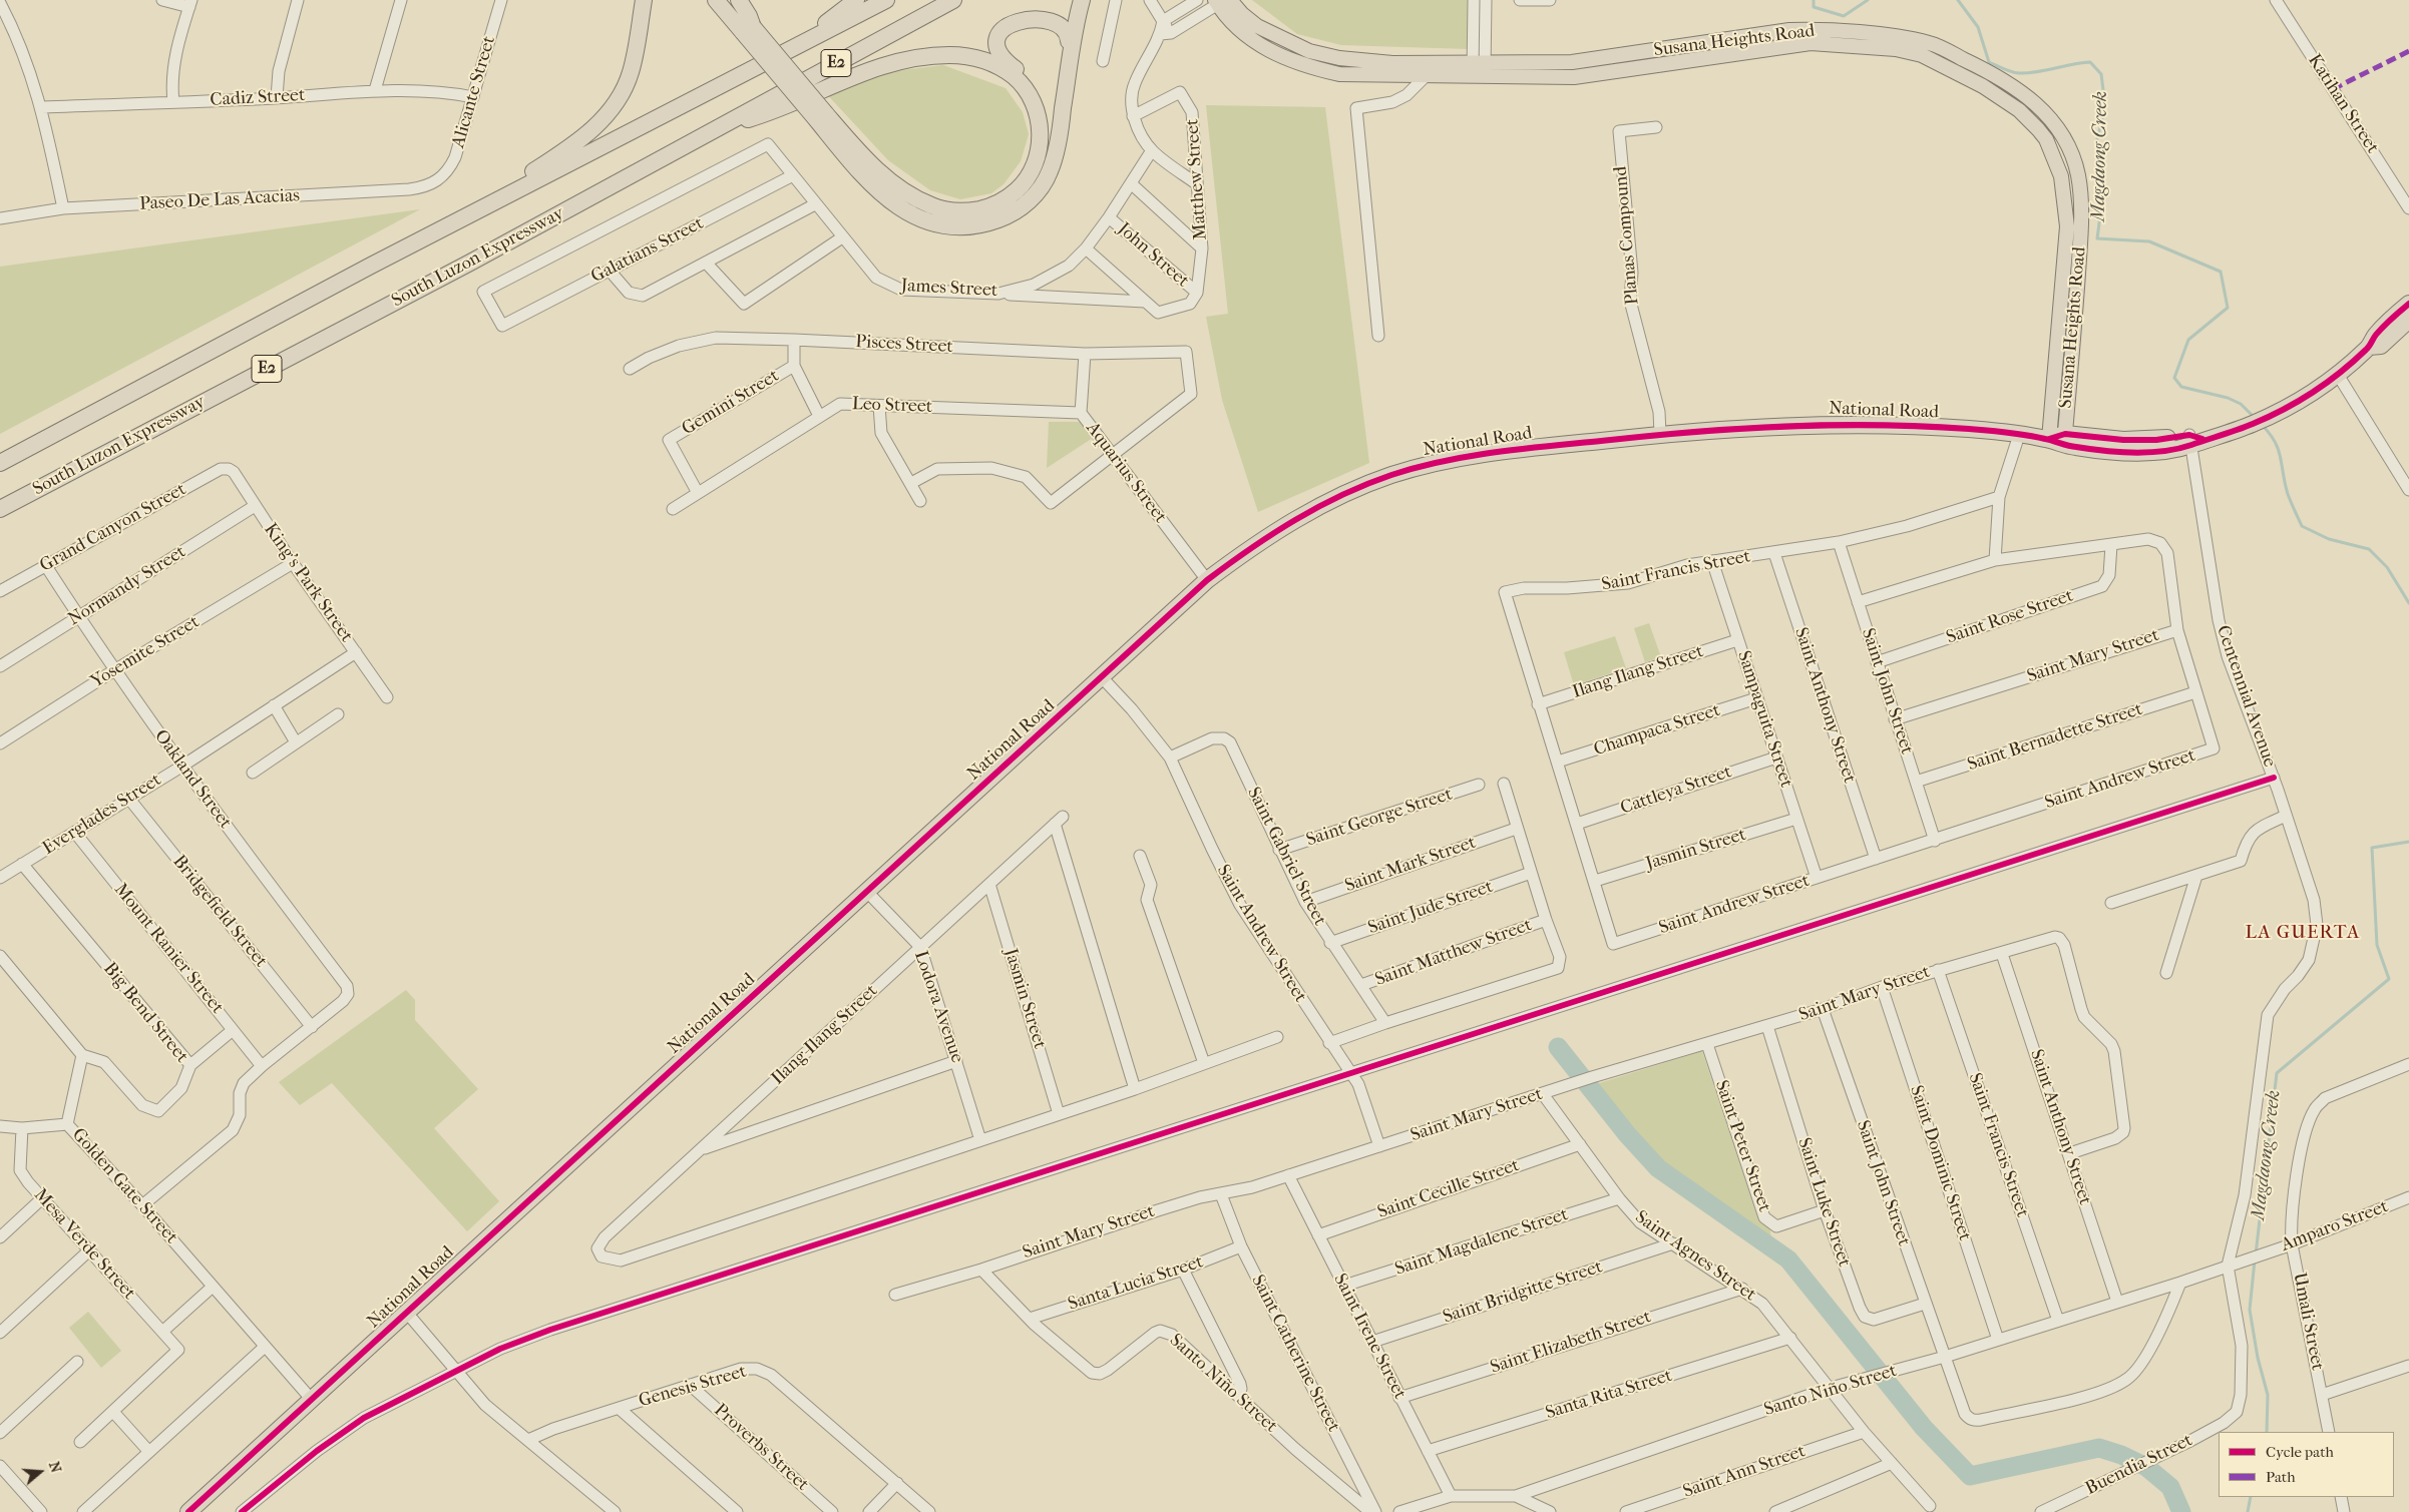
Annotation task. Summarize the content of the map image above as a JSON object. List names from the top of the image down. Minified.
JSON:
{"streets":{"highway":["E2","South Luzon Expressway","National Road"],"main road":["Susana Heights Road"],"street":["Alicante Street","Cadiz Street","Katihan Street","Matthew Street","Paseo De Las Acacias","Planas Compound","Galatians Street","John Street","James Street","Pisces Street","Gemini Street","Leo Street","Aquarius Street","Grand Canyon Street","Saint Francis Street","King's Park Street","Normandy Street","Saint Rose Street","Yosemite Street","Saint Mary Street","Ilang Ilang Street","Saint John Street","Centennial Avenue","Saint Anthony Street","Sampaguita Street","Champaca Street","Saint Bernadette Street","Oakland Street","Saint Andrew Street","Cattleya Street","Everglades Street","Saint George Street","Jasmin Street","Saint Gabriel Street","Saint Mark Street","Saint Jude Street","Bridgefield Street","Mount Ranier Street","Saint Matthew Street","Lodora Avenue","Big Bend Street","Ilang-Ilang Street","Saint Peter Street","Saint Dominic Street","Golden Gate Street","Saint Cecille Street","Saint Luke Street","Amparo Street","Saint Magdalene Street","Mesa Verde Street","Saint Agnes Street","Santa Lucia Street","Saint Bridgitte Street","Umali Street","Saint Irene Street","Saint Elizabeth Street","Saint Catherine Street","Santo Niño Street","Genesis Street","Santa Rita Street","Proverbs Street","Buendia Street","Saint Ann Street"]},"crossings":[["Susana Heights Road","National Road"],["Alicante Street","Cadiz Street"],["Alicante Street","Paseo De Las Acacias"],["Matthew Street","John Street"],["Planas Compound","National Road"],["Galatians Street","James Street"],["John Street","James Street"],["Pisces Street","Aquarius Street"],["Gemini Street","Leo Street"],["Leo Street","Aquarius Street"],["National Road","Aquarius Street"],["National Road","Centennial Avenue"],["National Road","Saint Andrew Street"],["National Road","Lodora Avenue"],["National Road","Golden Gate Street"],["Grand Canyon Street","King's Park Street"],["Grand Canyon Street","Oakland Street"],["Saint Francis Street","Saint Mary Street"],["Saint Francis Street","Ilang Ilang Street"],["Saint Francis Street","Saint John Street"],["Saint Francis Street","Saint Anthony Street"],["Saint Francis Street","Sampaguita Street"],["Saint Francis Street","Champaca Street"],["Saint Francis Street","Saint Andrew Street"],["Saint Francis Street","Cattleya Street"],["Saint Francis Street","Jasmin Street"],["Saint Francis Street","Santo Niño Street"],["King's Park Street","Normandy Street"],["King's Park Street","Yosemite Street"],["King's Park Street","Everglades Street"],["Normandy Street","Oakland Street"],["Saint Rose Street","Saint John Street"],["Saint Rose Street","Saint Andrew Street"],["Yosemite Street","Oakland Street"],["Saint Mary Street","Saint John Street"],["Saint Mary Street","Saint Anthony Street"],["Saint Mary Street","Saint Andrew Street"],["Saint Mary Street","Saint Peter Street"],["Saint Mary Street","Saint Dominic Street"],["Saint Mary Street","Saint Luke Street"],["Saint Mary Street","Saint Agnes Street"],["Saint Mary Street","Saint Irene Street"],["Saint Mary Street","Saint Catherine Street"],["Saint Mary Street","Santo Niño Street"],["Ilang Ilang Street","Sampaguita Street"],["Saint John Street","Saint Bernadette Street"],["Saint John Street","Saint Andrew Street"],["Saint John Street","Saint Luke Street"],["Saint John Street","Santo Niño Street"],["Centennial Avenue","Santo Niño Street"],["Centennial Avenue","Buendia Street"],["Saint Anthony Street","Saint Andrew Street"],["Saint Anthony Street","Santo Niño Street"],["Sampaguita Street","Champaca Street"],["Sampaguita Street","Saint Andrew Street"],["Sampaguita Street","Cattleya Street"],["Sampaguita Street","Jasmin Street"],["Saint Bernadette Street","Saint Andrew Street"],["Oakland Street","Everglades Street"],["Oakland Street","Bridgefield Street"],["Saint Andrew Street","Saint Gabriel Street"],["Everglades Street","Bridgefield Street"],["Everglades Street","Mount Ranier Street"],["Everglades Street","Big Bend Street"],["Saint George Street","Saint Gabriel Street"],["Jasmin Street","Ilang-Ilang Street"],["Saint Gabriel Street","Saint Mark Street"],["Saint Gabriel Street","Saint Jude Street"],["Saint Gabriel Street","Saint Matthew Street"],["Lodora Avenue","Ilang-Ilang Street"],["Big Bend Street","Golden Gate Street"],["Saint Peter Street","Saint Luke Street"],["Saint Dominic Street","Santo Niño Street"],["Saint Cecille Street","Saint Agnes Street"],["Saint Cecille Street","Saint Irene Street"],["Amparo Street","Umali Street"],["Amparo Street","Santo Niño Street"],["Saint Magdalene Street","Saint Agnes Street"],["Saint Magdalene Street","Saint Irene Street"],["Saint Agnes Street","Saint Bridgitte Street"],["Saint Agnes Street","Saint Elizabeth Street"],["Saint Agnes Street","Santo Niño Street"],["Saint Agnes Street","Santa Rita Street"],["Saint Agnes Street","Saint Ann Street"],["Santa Lucia Street","Saint Catherine Street"],["Santa Lucia Street","Santo Niño Street"],["Saint Bridgitte Street","Saint Irene Street"],["Saint Irene Street","Saint Elizabeth Street"],["Saint Irene Street","Santo Niño Street"],["Saint Irene Street","Santa Rita Street"],["Santo Niño Street","Buendia Street"],["Genesis Street","Proverbs Street"]],"districts":["LA GUERTA"],"water":["Magdaong Creek"],"legend":["Cycle path","Path"],"north":"right"}
